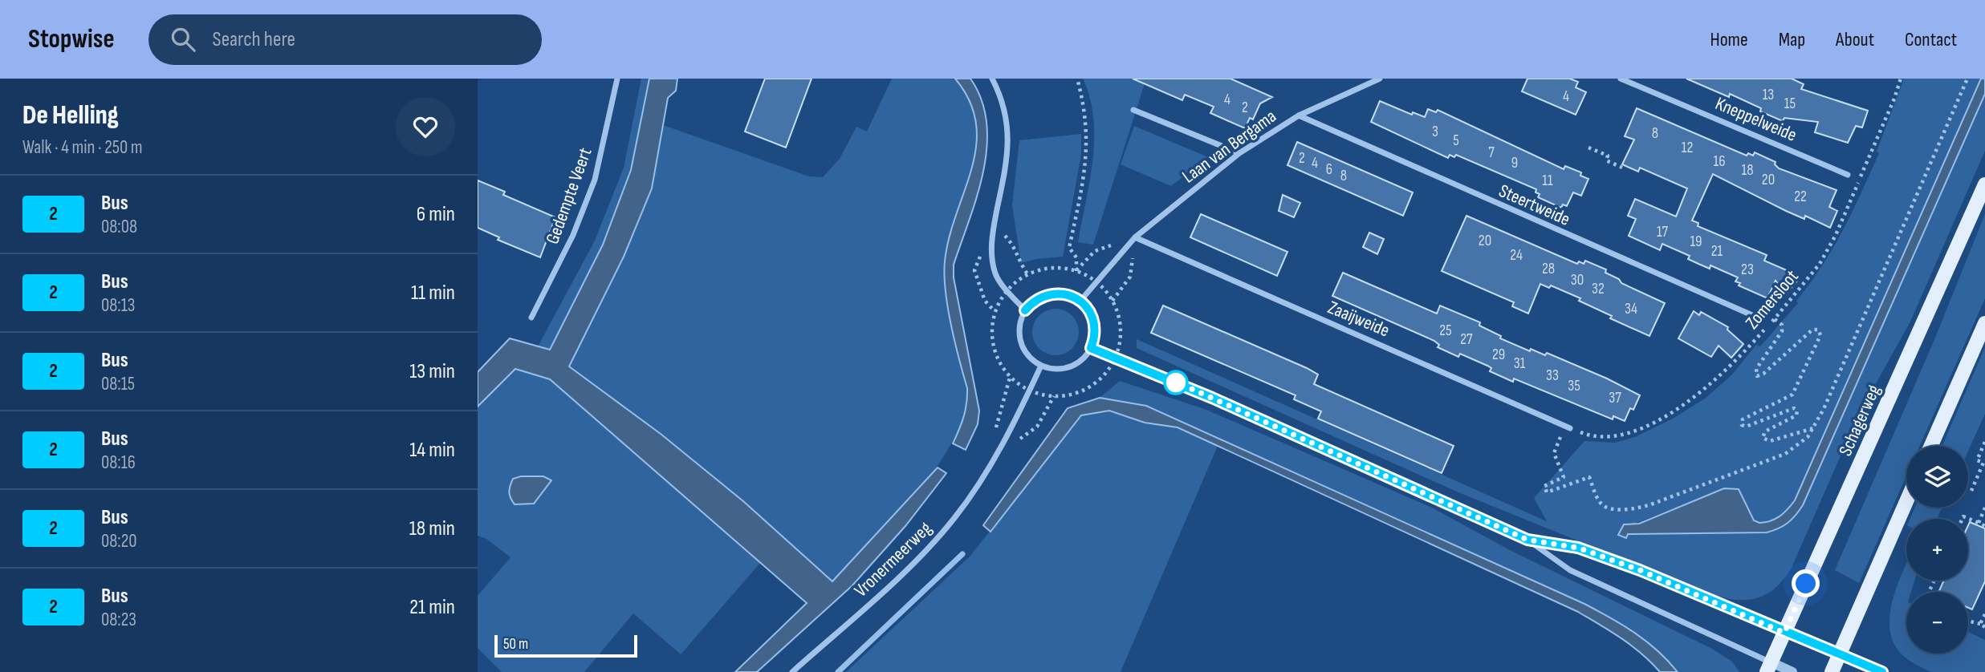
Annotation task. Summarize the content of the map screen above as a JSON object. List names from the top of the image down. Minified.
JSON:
{"streets":{"main road":["Schagerweg"],"street":["Kneppelweide","Laan van Bergama","Gedempte Veert","Steertweide","Zaaijweide","Vronermeerweg"],"path":["Zomersloot"]},"crossings":[["Laan van Bergama","Steertweide"],["Laan van Bergama","Zaaijweide"],["Laan van Bergama","Vronermeerweg"],["Zomersloot","Zaaijweide"]],"lines":["bus line 2"],"house_numbers":["13","4","4","15","2","3","8","5","12","7","2","16","4","9","6","18","8","20","11","22","17","20","19","21","24","28","23","30","32","34","25","27","29","31","33","35","37"],"scale_bar":"50 m","page":{"header":"Stopwise","search":"Search here","nav":["Home","Map","About","Contact"],"heading":["De Helling","Walk · 4 min · 250 m"],"list":[{"mark":"2","name":"Bus","note":"08:08","value":"6 min"},{"mark":"2","name":"Bus","note":"08:13","value":"11 min"},{"mark":"2","name":"Bus","note":"08:15","value":"13 min"},{"mark":"2","name":"Bus","note":"08:16","value":"14 min"},{"mark":"2","name":"Bus","note":"08:20","value":"18 min"},{"mark":"2","name":"Bus","note":"08:23","value":"21 min"}],"map_buttons":["+","−"],"scale":"50 m"}}
